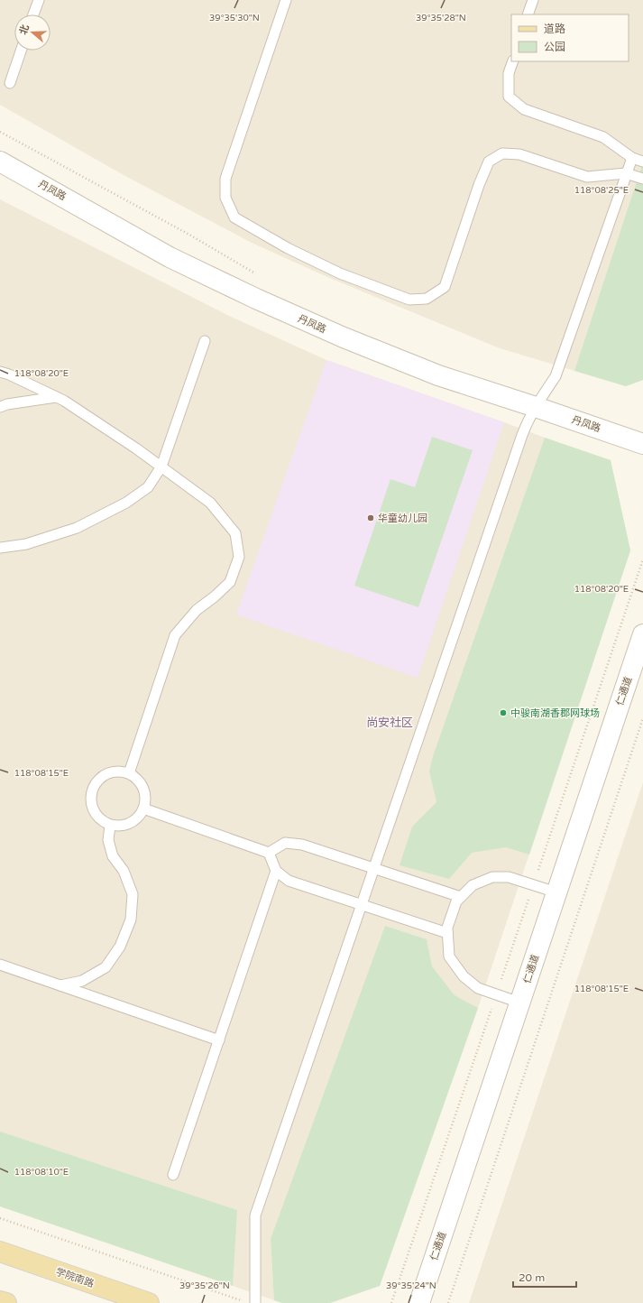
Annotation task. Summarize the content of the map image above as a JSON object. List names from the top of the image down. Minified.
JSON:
{"streets":{"main road":["学院南路"],"street":["丹凤路","仁通道"]},"districts":["尚安社区"],"places":["华童幼儿园","中骏南湖香郡网球场"],"legend":["道路","公园"],"scale_bar":"20 m","north":"left","coordinates":["39°35'30\"N","39°35'28\"N","118°08'25\"E","118°08'20\"E","118°08'15\"E","118°08'10\"E","39°35'26\"N","39°35'24\"N"]}
